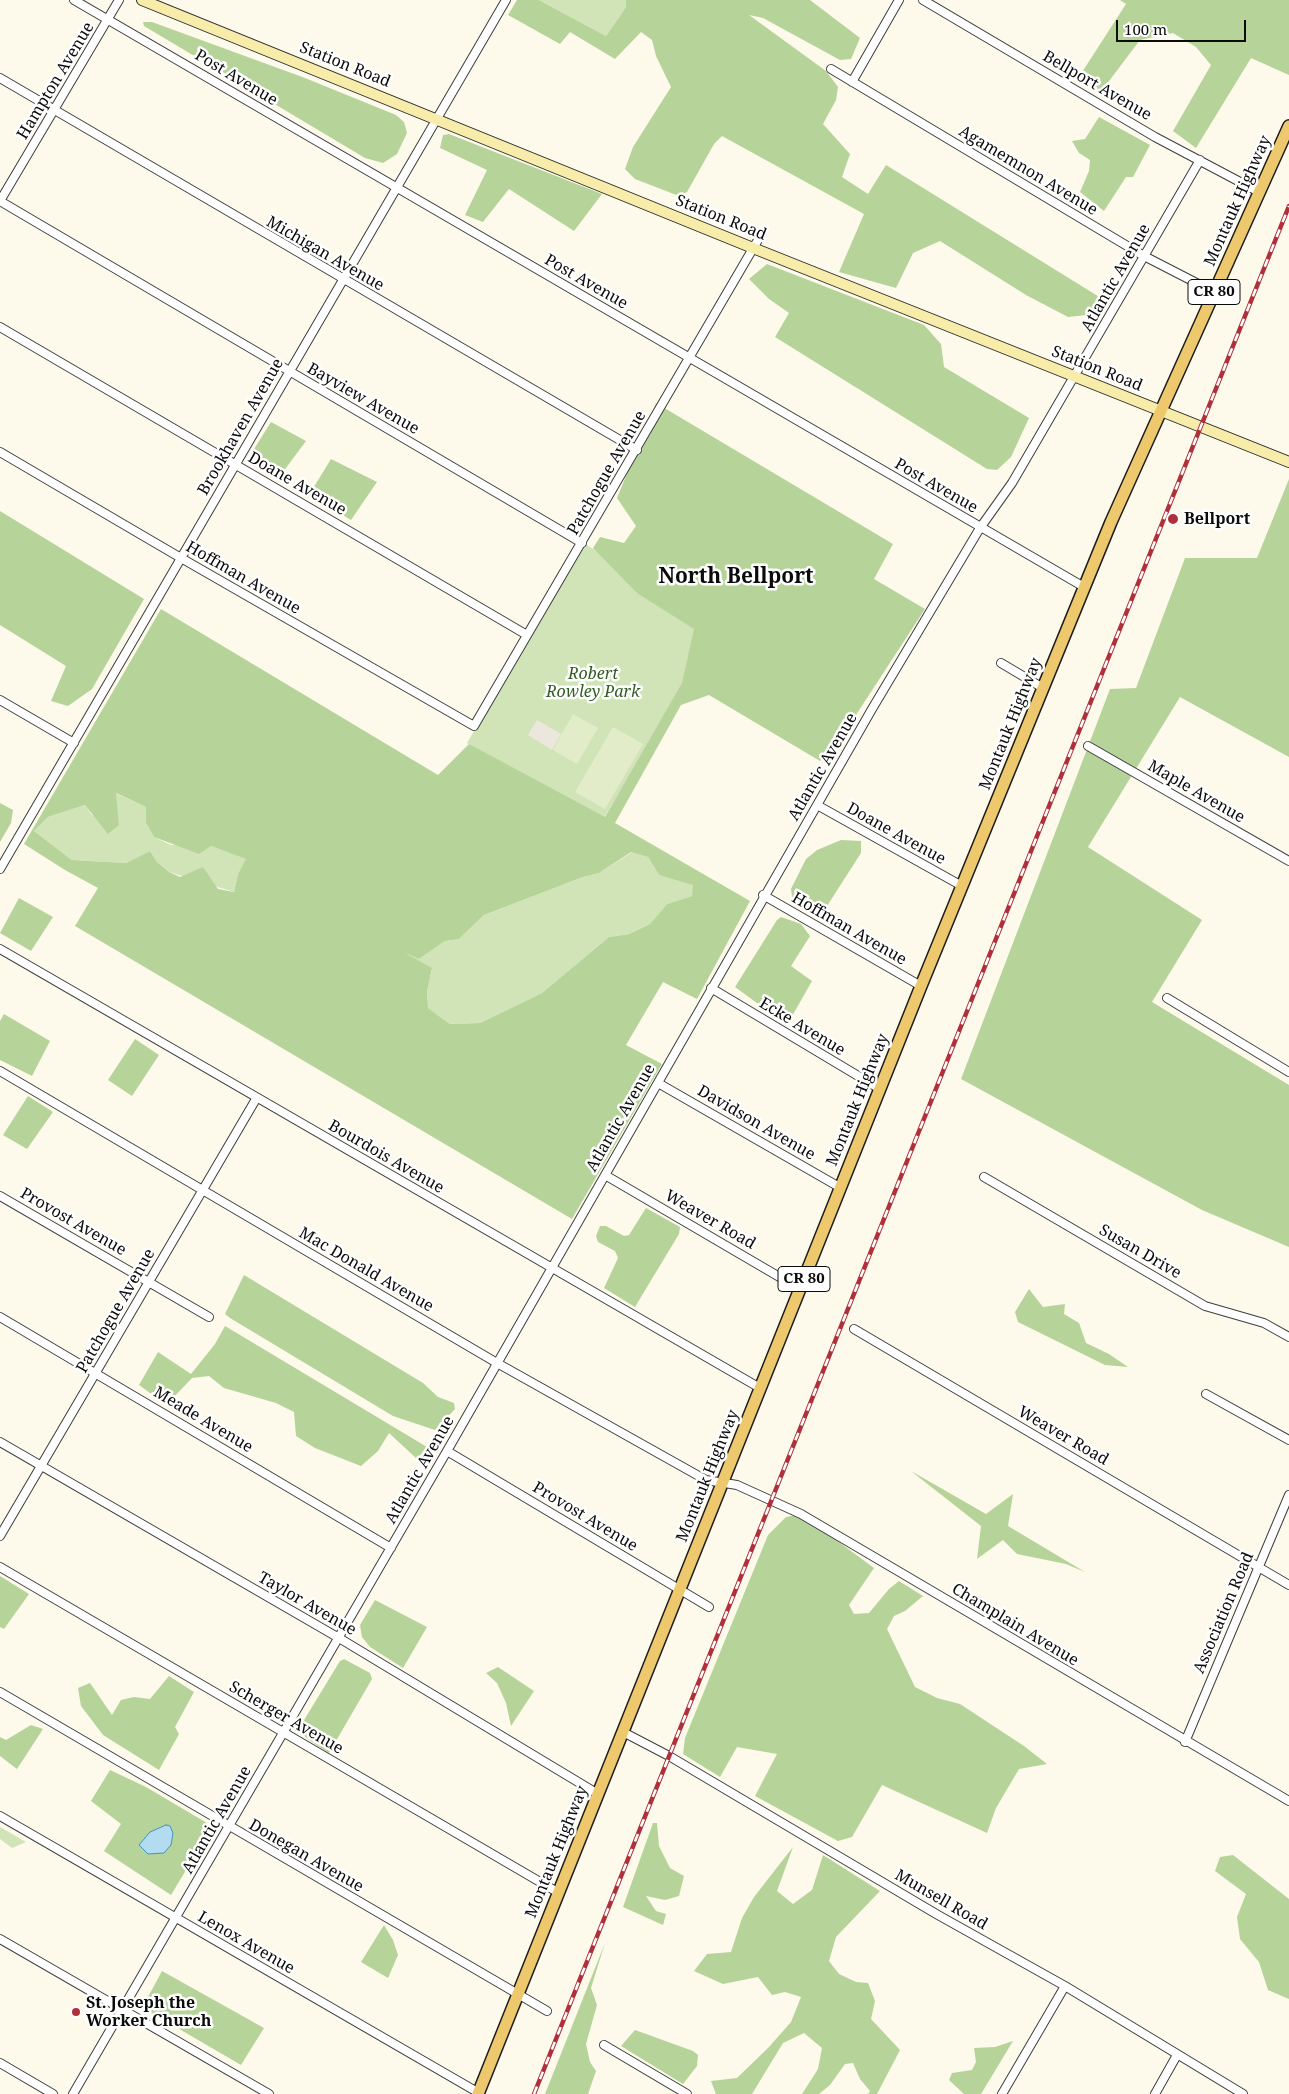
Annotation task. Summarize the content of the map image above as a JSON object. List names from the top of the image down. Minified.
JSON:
{"streets":{"main road":["Station Road","Montauk Highway","CR 80"],"street":["Post Avenue","Hampton Avenue","Bellport Avenue","Agamemnon Avenue","Michigan Avenue","Atlantic Avenue","Bayview Avenue","Brookhaven Avenue","Patchogue Avenue","Doane Avenue","Hoffman Avenue","Maple Avenue","Ecke Avenue","Davidson Avenue","Bourdois Avenue","Weaver Road","Provost Avenue","Susan Drive","Mac Donald Avenue","Meade Avenue","Taylor Avenue","Association Road","Champlain Avenue","Scherger Avenue","Donegan Avenue","Munsell Road","Lenox Avenue"]},"crossings":[["Station Road","Montauk Highway"],["Station Road","Atlantic Avenue"],["Station Road","Brookhaven Avenue"],["Station Road","Patchogue Avenue"],["Post Avenue","Hampton Avenue"],["Post Avenue","Montauk Highway"],["Post Avenue","Atlantic Avenue"],["Post Avenue","Brookhaven Avenue"],["Post Avenue","Patchogue Avenue"],["Hampton Avenue","Michigan Avenue"],["Hampton Avenue","Bayview Avenue"],["Bellport Avenue","Montauk Highway"],["Bellport Avenue","Atlantic Avenue"],["Agamemnon Avenue","Montauk Highway"],["Agamemnon Avenue","Atlantic Avenue"],["Montauk Highway","Doane Avenue"],["Montauk Highway","Hoffman Avenue"],["Montauk Highway","Ecke Avenue"],["Montauk Highway","Davidson Avenue"],["Montauk Highway","Bourdois Avenue"],["Montauk Highway","Weaver Road"],["Montauk Highway","Provost Avenue"],["Montauk Highway","Mac Donald Avenue"],["Montauk Highway","Taylor Avenue"],["Montauk Highway","Champlain Avenue"],["Montauk Highway","Scherger Avenue"],["Montauk Highway","Donegan Avenue"],["Montauk Highway","Munsell Road"],["Montauk Highway","Lenox Avenue"],["Michigan Avenue","Brookhaven Avenue"],["Michigan Avenue","Patchogue Avenue"],["Atlantic Avenue","Doane Avenue"],["Atlantic Avenue","Hoffman Avenue"],["Atlantic Avenue","Ecke Avenue"],["Atlantic Avenue","Davidson Avenue"],["Atlantic Avenue","Bourdois Avenue"],["Atlantic Avenue","Weaver Road"],["Atlantic Avenue","Provost Avenue"],["Atlantic Avenue","Mac Donald Avenue"],["Atlantic Avenue","Meade Avenue"],["Atlantic Avenue","Taylor Avenue"],["Atlantic Avenue","Scherger Avenue"],["Atlantic Avenue","Donegan Avenue"],["Atlantic Avenue","Lenox Avenue"],["Bayview Avenue","Brookhaven Avenue"],["Bayview Avenue","Patchogue Avenue"],["Brookhaven Avenue","Doane Avenue"],["Brookhaven Avenue","Hoffman Avenue"],["Patchogue Avenue","Doane Avenue"],["Patchogue Avenue","Hoffman Avenue"],["Patchogue Avenue","Bourdois Avenue"],["Patchogue Avenue","Provost Avenue"],["Patchogue Avenue","Mac Donald Avenue"],["Patchogue Avenue","Meade Avenue"],["Patchogue Avenue","Taylor Avenue"],["Weaver Road","Association Road"],["Mac Donald Avenue","Champlain Avenue"],["Association Road","Champlain Avenue"]],"districts":["North Bellport"],"parks":["Robert Rowley Park"],"places":["Bellport","St. Joseph the Worker Church"],"scale_bar":"100 m"}
